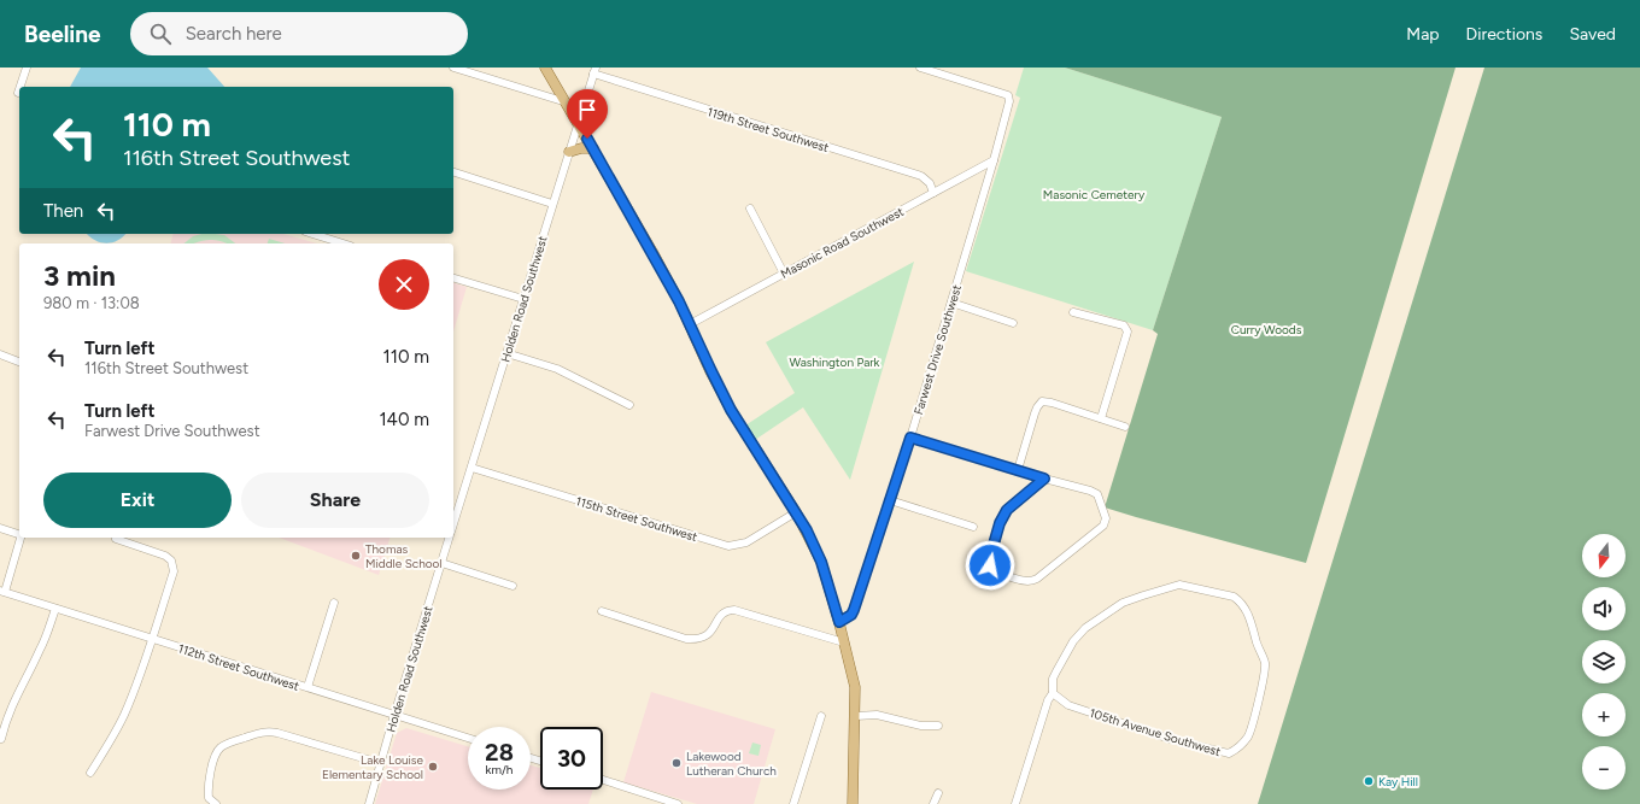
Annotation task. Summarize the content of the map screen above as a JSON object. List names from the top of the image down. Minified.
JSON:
{"streets":{"street":["119th Street Southwest","Masonic Road Southwest","Holden Road Southwest","Farwest Drive Southwest","115th Street Southwest","112th Street Southwest","105th Avenue Southwest"]},"crossings":[["119th Street Southwest","Masonic Road Southwest"],["119th Street Southwest","Holden Road Southwest"],["Masonic Road Southwest","Farwest Drive Southwest"],["Holden Road Southwest","115th Street Southwest"],["Holden Road Southwest","112th Street Southwest"]],"parks":["Masonic Cemetery","Curry Woods","Washington Park"],"places":["Thomas Middle School","Lakewood Lutheran Church","Lake Louise Elementary School","Kay Hill"],"north":"bottom","page":{"header":"Beeline","search":"Search here","nav":["Map","Directions","Saved"],"turn":["110 m","116th Street Southwest"],"then":"Then","heading":["3 min","980 m · 13:08"],"list":[{"name":"Turn left","note":"116th Street Southwest","value":"110 m"},{"name":"Turn left","note":"Farwest Drive Southwest","value":"140 m"}],"buttons":["Exit","Share"],"map_buttons":["+","−"],"speed":"28 km/h","limit":"30"}}
